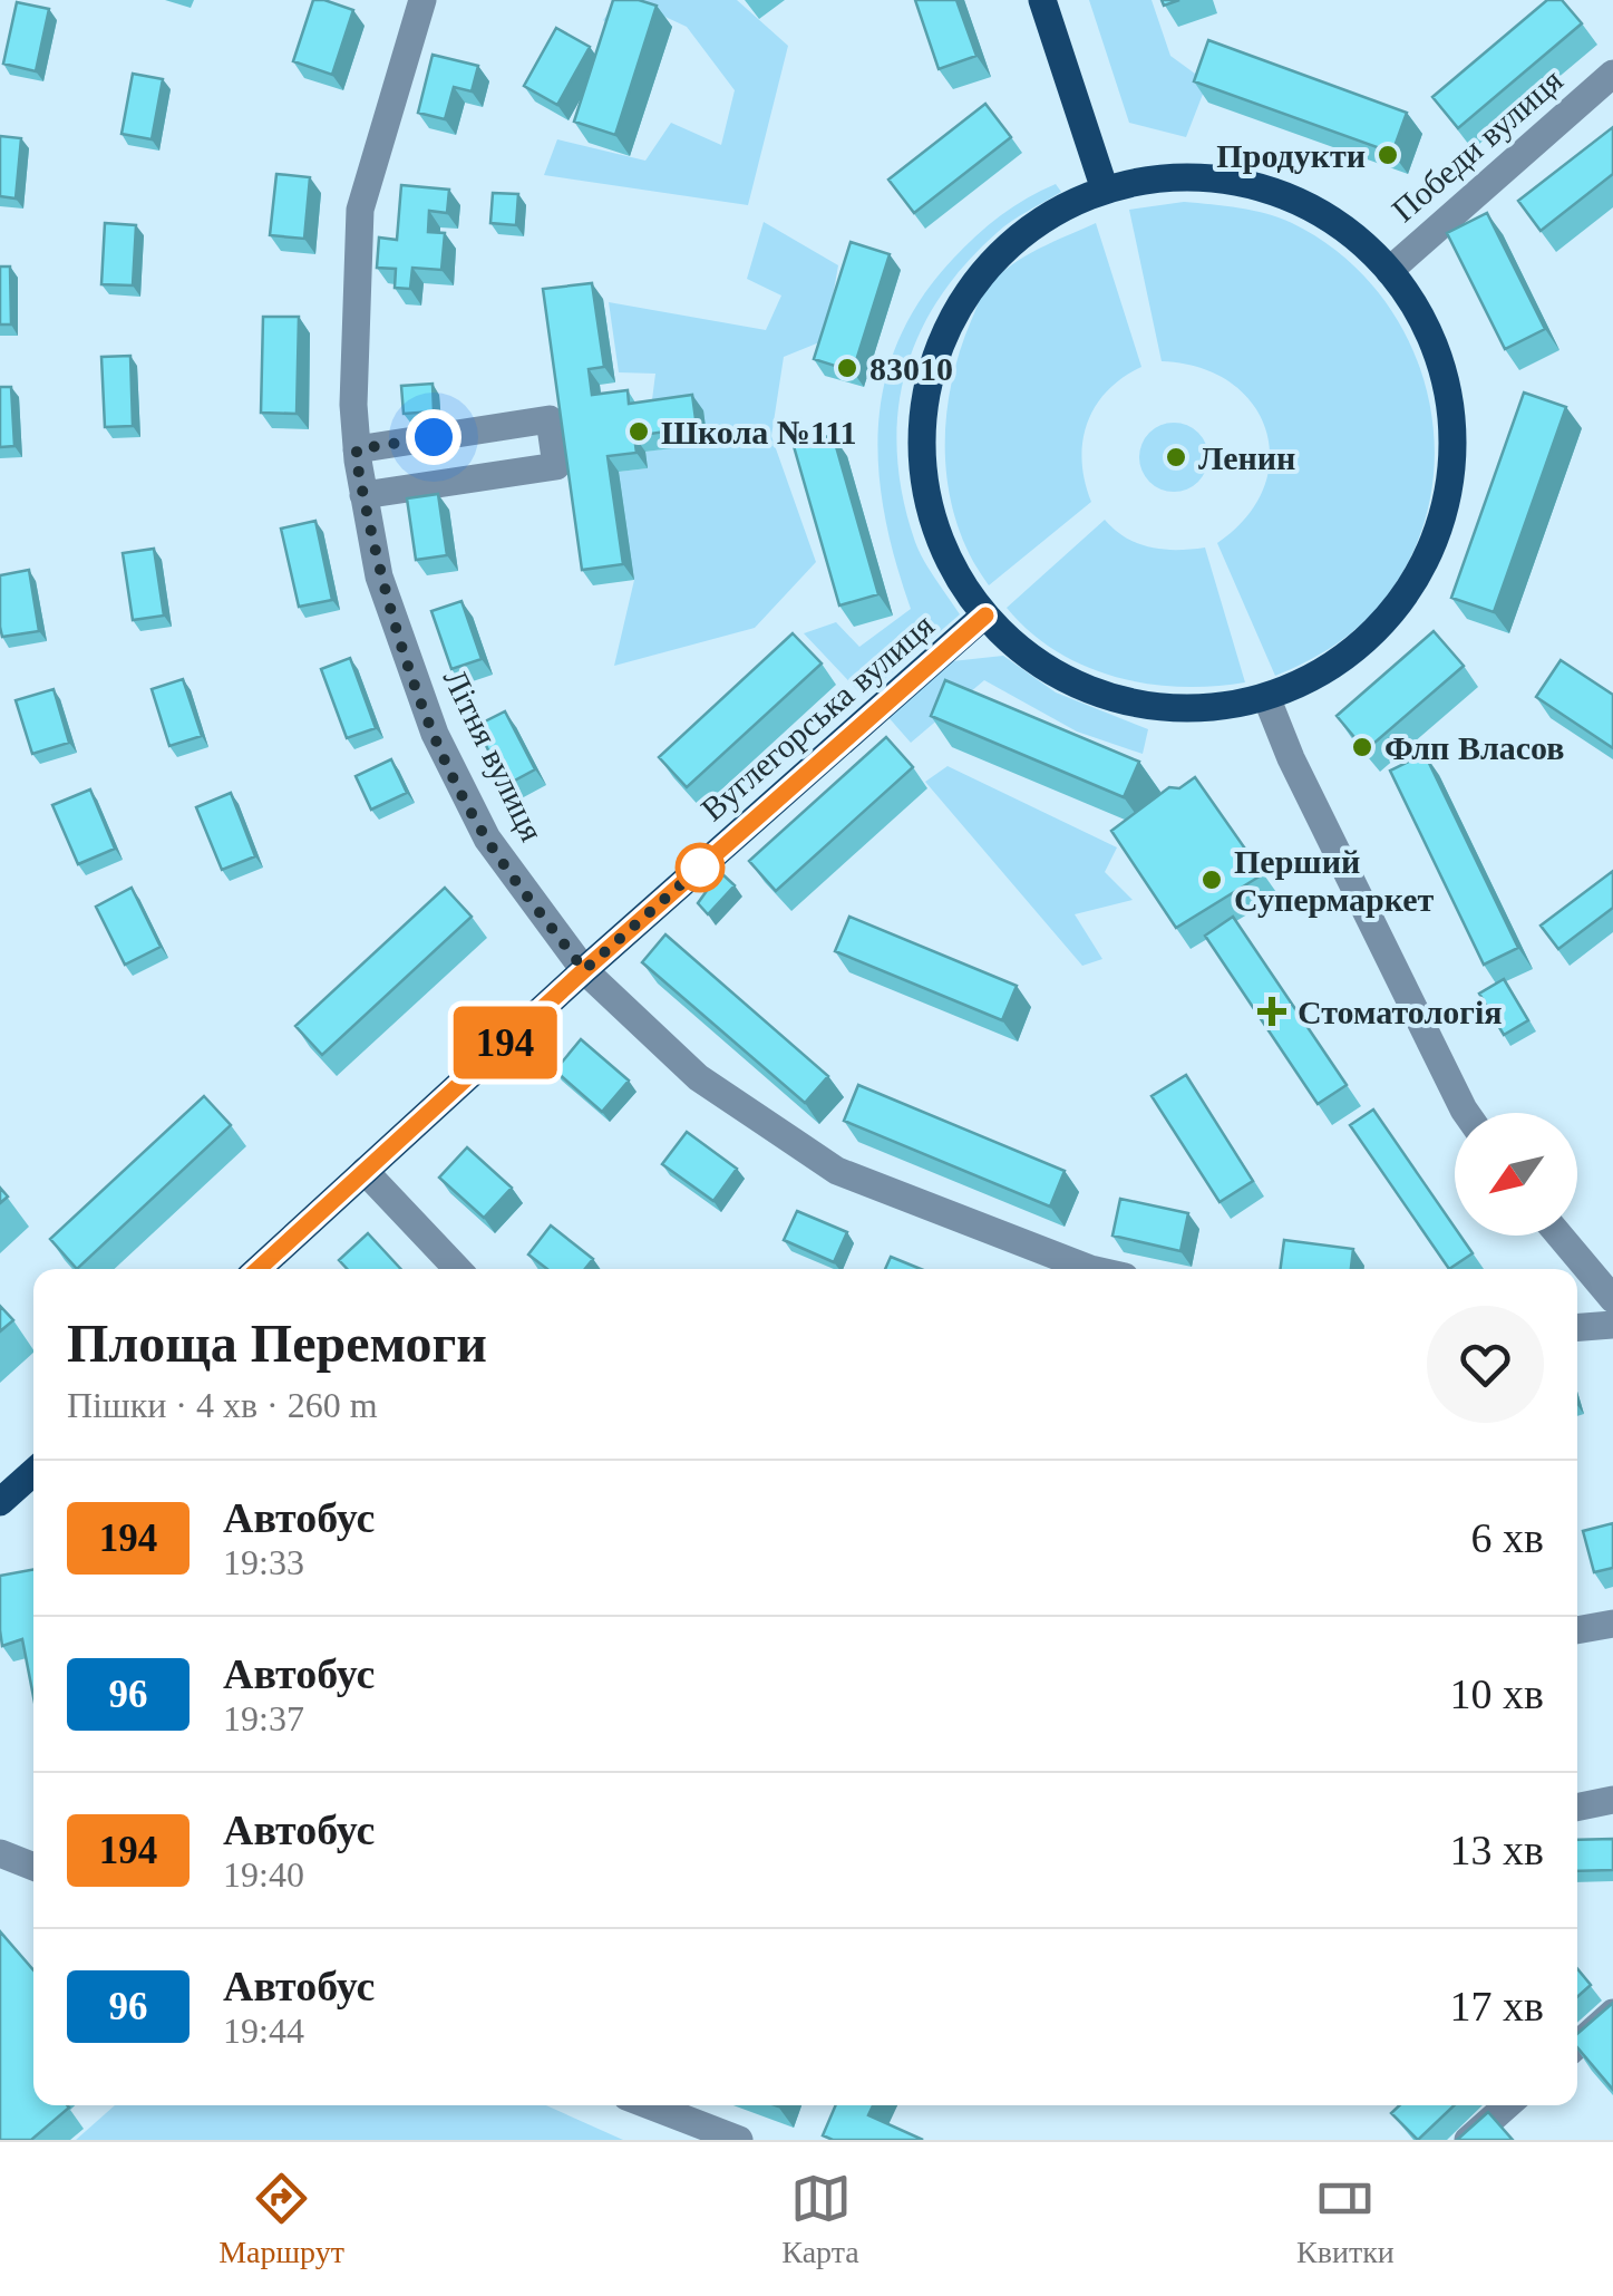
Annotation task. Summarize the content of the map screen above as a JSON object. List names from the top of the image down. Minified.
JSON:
{"streets":{"main road":["Вуглегорська вулиця"],"street":["Победи вулиця","Літня вулиця"]},"crossings":[["Вуглегорська вулиця","Літня вулиця"]],"places":{"other":["Продукти","83010","Школа №111","Ленин","Флп Власов","Перший Супермаркет"],"health":["Стоматологія"]},"lines":["bus line 194"],"north":"bottom left","page":{"on_map":"194","heading":["Площа Перемоги","Пішки · 4 хв · 260 m"],"list":[{"mark":"194","name":"Автобус","note":"19:33","value":"6 хв"},{"mark":"96","name":"Автобус","note":"19:37","value":"10 хв"},{"mark":"194","name":"Автобус","note":"19:40","value":"13 хв"},{"mark":"96","name":"Автобус","note":"19:44","value":"17 хв"}],"tabs":["Маршрут","Карта","Квитки"]}}
